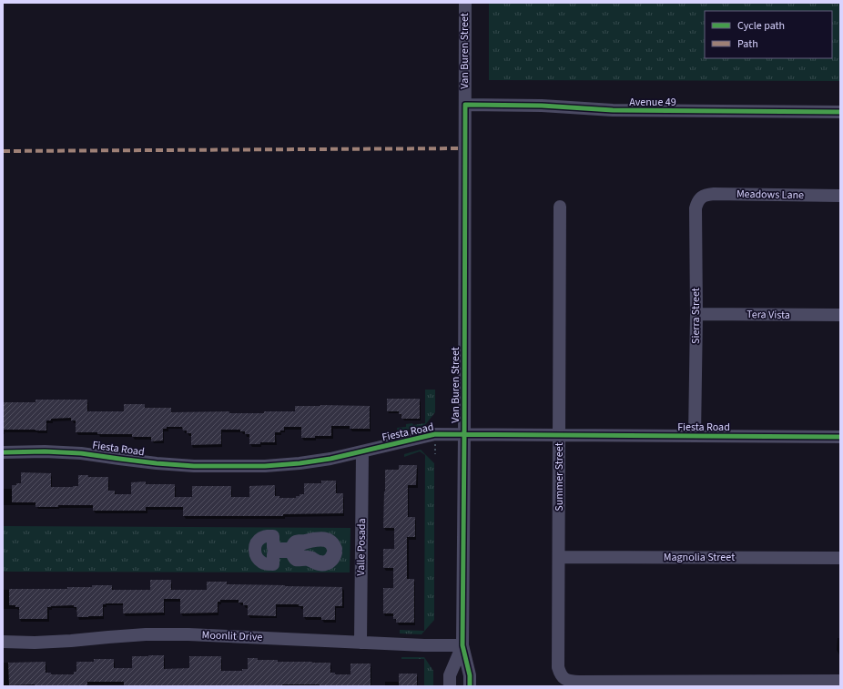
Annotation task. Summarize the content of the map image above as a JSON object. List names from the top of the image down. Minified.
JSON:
{"streets":{"street":["Van Buren Street","Avenue 49","Meadows Lane","Tera Vista","Sierra Street","Fiesta Road","Summer Street","Valle Posada","Magnolia Street","Moonlit Drive"]},"crossings":[["Van Buren Street","Avenue 49"],["Van Buren Street","Fiesta Road"],["Van Buren Street","Moonlit Drive"],["Meadows Lane","Sierra Street"],["Tera Vista","Sierra Street"],["Sierra Street","Fiesta Road"],["Fiesta Road","Summer Street"],["Fiesta Road","Valle Posada"],["Summer Street","Magnolia Street"],["Valle Posada","Moonlit Drive"]],"legend":["Cycle path","Path"]}
